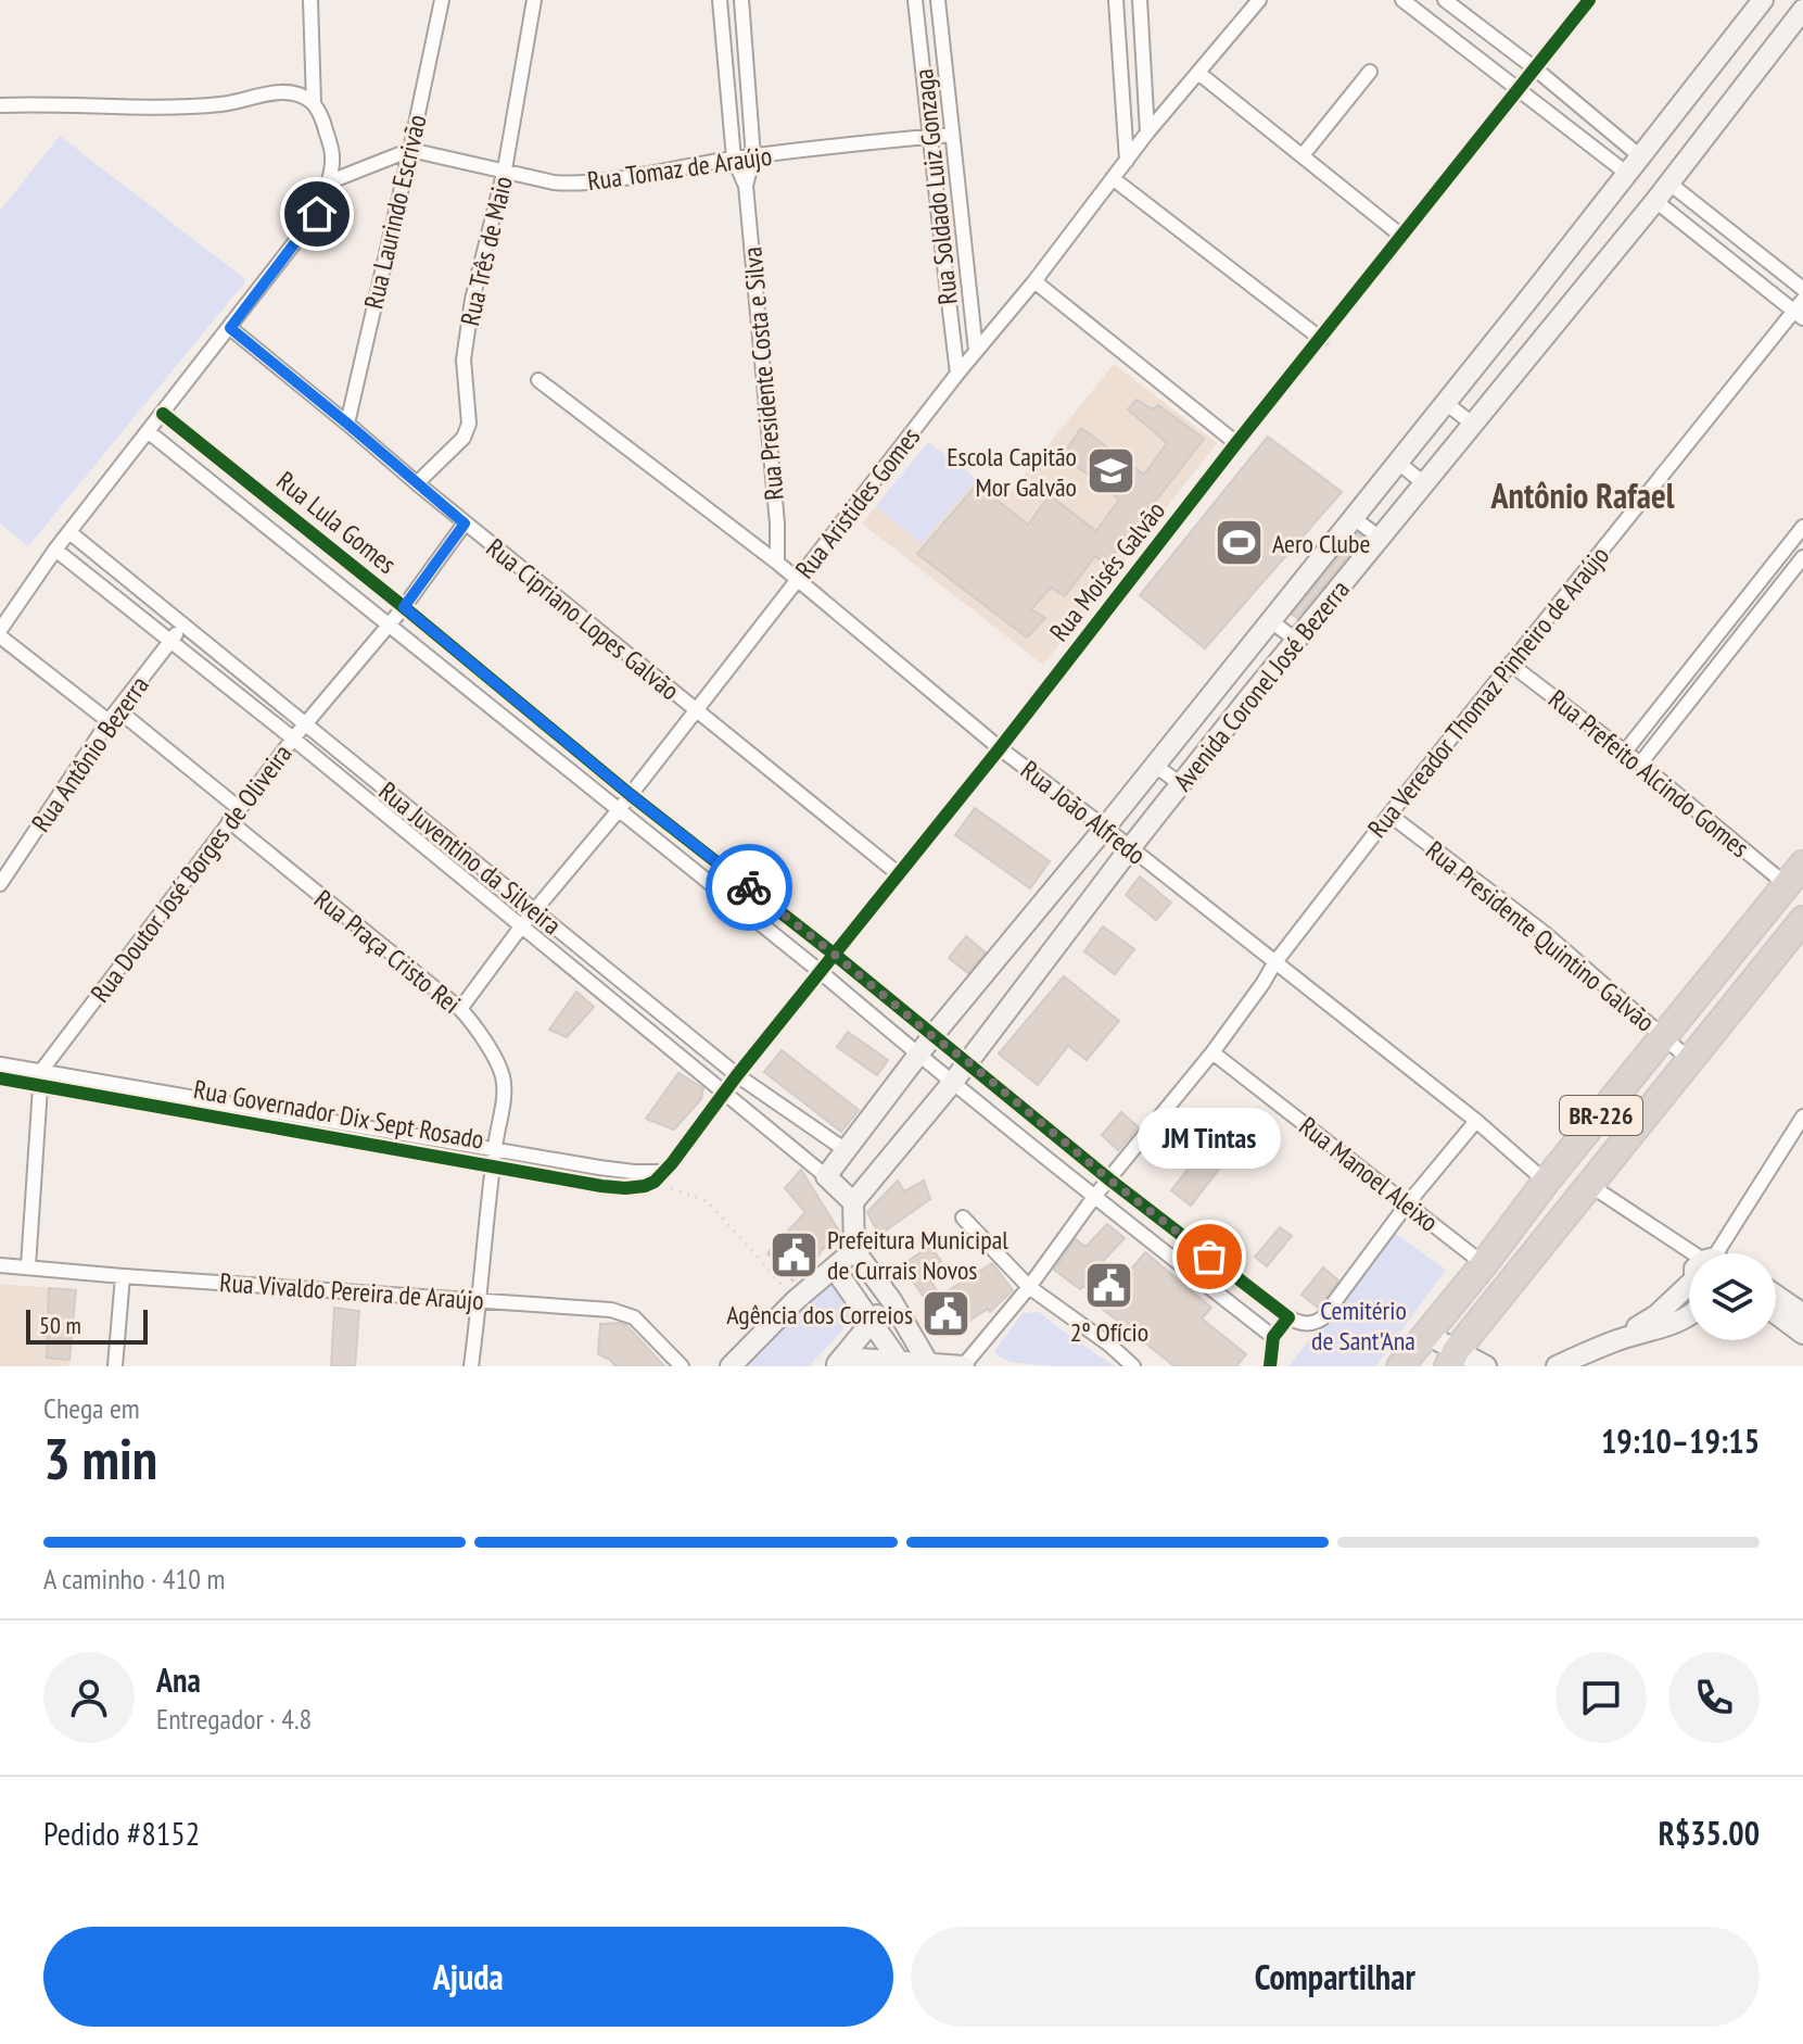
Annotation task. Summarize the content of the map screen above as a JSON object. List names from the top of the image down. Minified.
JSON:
{"streets":{"highway":["BR-226"],"street":["Rua Tomaz de Araújo","Rua Soldado Luiz Gonzaga","Rua Laurindo Escrivão","Rua Três de Maio","Rua Presidente Costa e Silva","Rua Aristides Gomes","Rua Lula Gomes","Rua Moisés Galvão","Rua Cipriano Lopes Galvão","Avenida Coronel José Bezerra","Rua Vereador Thomaz Pinheiro de Araújo","Rua Antônio Bezerra","Rua Prefeito Alcindo Gomes","Rua João Alfredo","Rua Juventino da Silveira","Rua Doutor José Borges de Oliveira","Rua Presidente Quintino Galvão","Rua Praça Cristo Rei","Rua Governador Dix Sept Rosado","Rua Manoel Aleixo","Rua Vivaldo Pereira de Araújo"]},"crossings":[["Rua Tomaz de Araújo","Rua Soldado Luiz Gonzaga"],["Rua Tomaz de Araújo","Rua Laurindo Escrivão"],["Rua Tomaz de Araújo","Rua Três de Maio"],["Rua Tomaz de Araújo","Rua Presidente Costa e Silva"],["Rua Soldado Luiz Gonzaga","Rua Aristides Gomes"],["Rua Laurindo Escrivão","Rua Cipriano Lopes Galvão"],["Rua Três de Maio","Rua Cipriano Lopes Galvão"],["Rua Presidente Costa e Silva","Rua João Alfredo"],["Rua Aristides Gomes","Rua Lula Gomes"],["Rua Aristides Gomes","Rua Cipriano Lopes Galvão"],["Rua Aristides Gomes","Rua João Alfredo"],["Rua Aristides Gomes","Rua Juventino da Silveira"],["Rua Aristides Gomes","Rua Praça Cristo Rei"],["Rua Lula Gomes","Rua Moisés Galvão"],["Rua Lula Gomes","Avenida Coronel José Bezerra"],["Rua Lula Gomes","Rua Vereador Thomaz Pinheiro de Araújo"],["Rua Lula Gomes","Rua Doutor José Borges de Oliveira"],["Rua Moisés Galvão","Rua Cipriano Lopes Galvão"],["Rua Moisés Galvão","Rua João Alfredo"],["Rua Moisés Galvão","Rua Juventino da Silveira"],["Rua Moisés Galvão","Rua Governador Dix Sept Rosado"],["Rua Cipriano Lopes Galvão","Rua Doutor José Borges de Oliveira"],["Avenida Coronel José Bezerra","Rua João Alfredo"],["Avenida Coronel José Bezerra","Rua Juventino da Silveira"],["Rua Vereador Thomaz Pinheiro de Araújo","Rua Prefeito Alcindo Gomes"],["Rua Vereador Thomaz Pinheiro de Araújo","Rua João Alfredo"],["Rua Vereador Thomaz Pinheiro de Araújo","Rua Presidente Quintino Galvão"],["Rua Vereador Thomaz Pinheiro de Araújo","Rua Manoel Aleixo"],["Rua Antônio Bezerra","Rua Juventino da Silveira"],["Rua Prefeito Alcindo Gomes","BR-226"],["Rua João Alfredo","BR-226"],["Rua Juventino da Silveira","Rua Doutor José Borges de Oliveira"],["Rua Doutor José Borges de Oliveira","Rua Praça Cristo Rei"],["Rua Doutor José Borges de Oliveira","Rua Governador Dix Sept Rosado"],["Rua Presidente Quintino Galvão","BR-226"],["Rua Praça Cristo Rei","Rua Governador Dix Sept Rosado"],["Rua Praça Cristo Rei","Rua Vivaldo Pereira de Araújo"],["BR-226","Rua Manoel Aleixo"]],"districts":["Antônio Rafael"],"parks":["Cemitério de Sant'Ana"],"places":{"school or university":["Escola Capitão Mor Galvão"],"sports":["Aero Clube"],"public building":["Prefeitura Municipal de Currais Novos","2º Ofício","Agência dos Correios"],"other":["JM Tintas"]},"scale_bar":"50 m","page":{"bubble":"JM Tintas","scale":"50 m","heading":["3 min","Chega em","19:10–19:15"],"panel":["Ana","Entregador · 4.8","Pedido #8152","R$35.00"],"bar":"A caminho · 410 m","buttons":["Ajuda","Compartilhar"]}}
